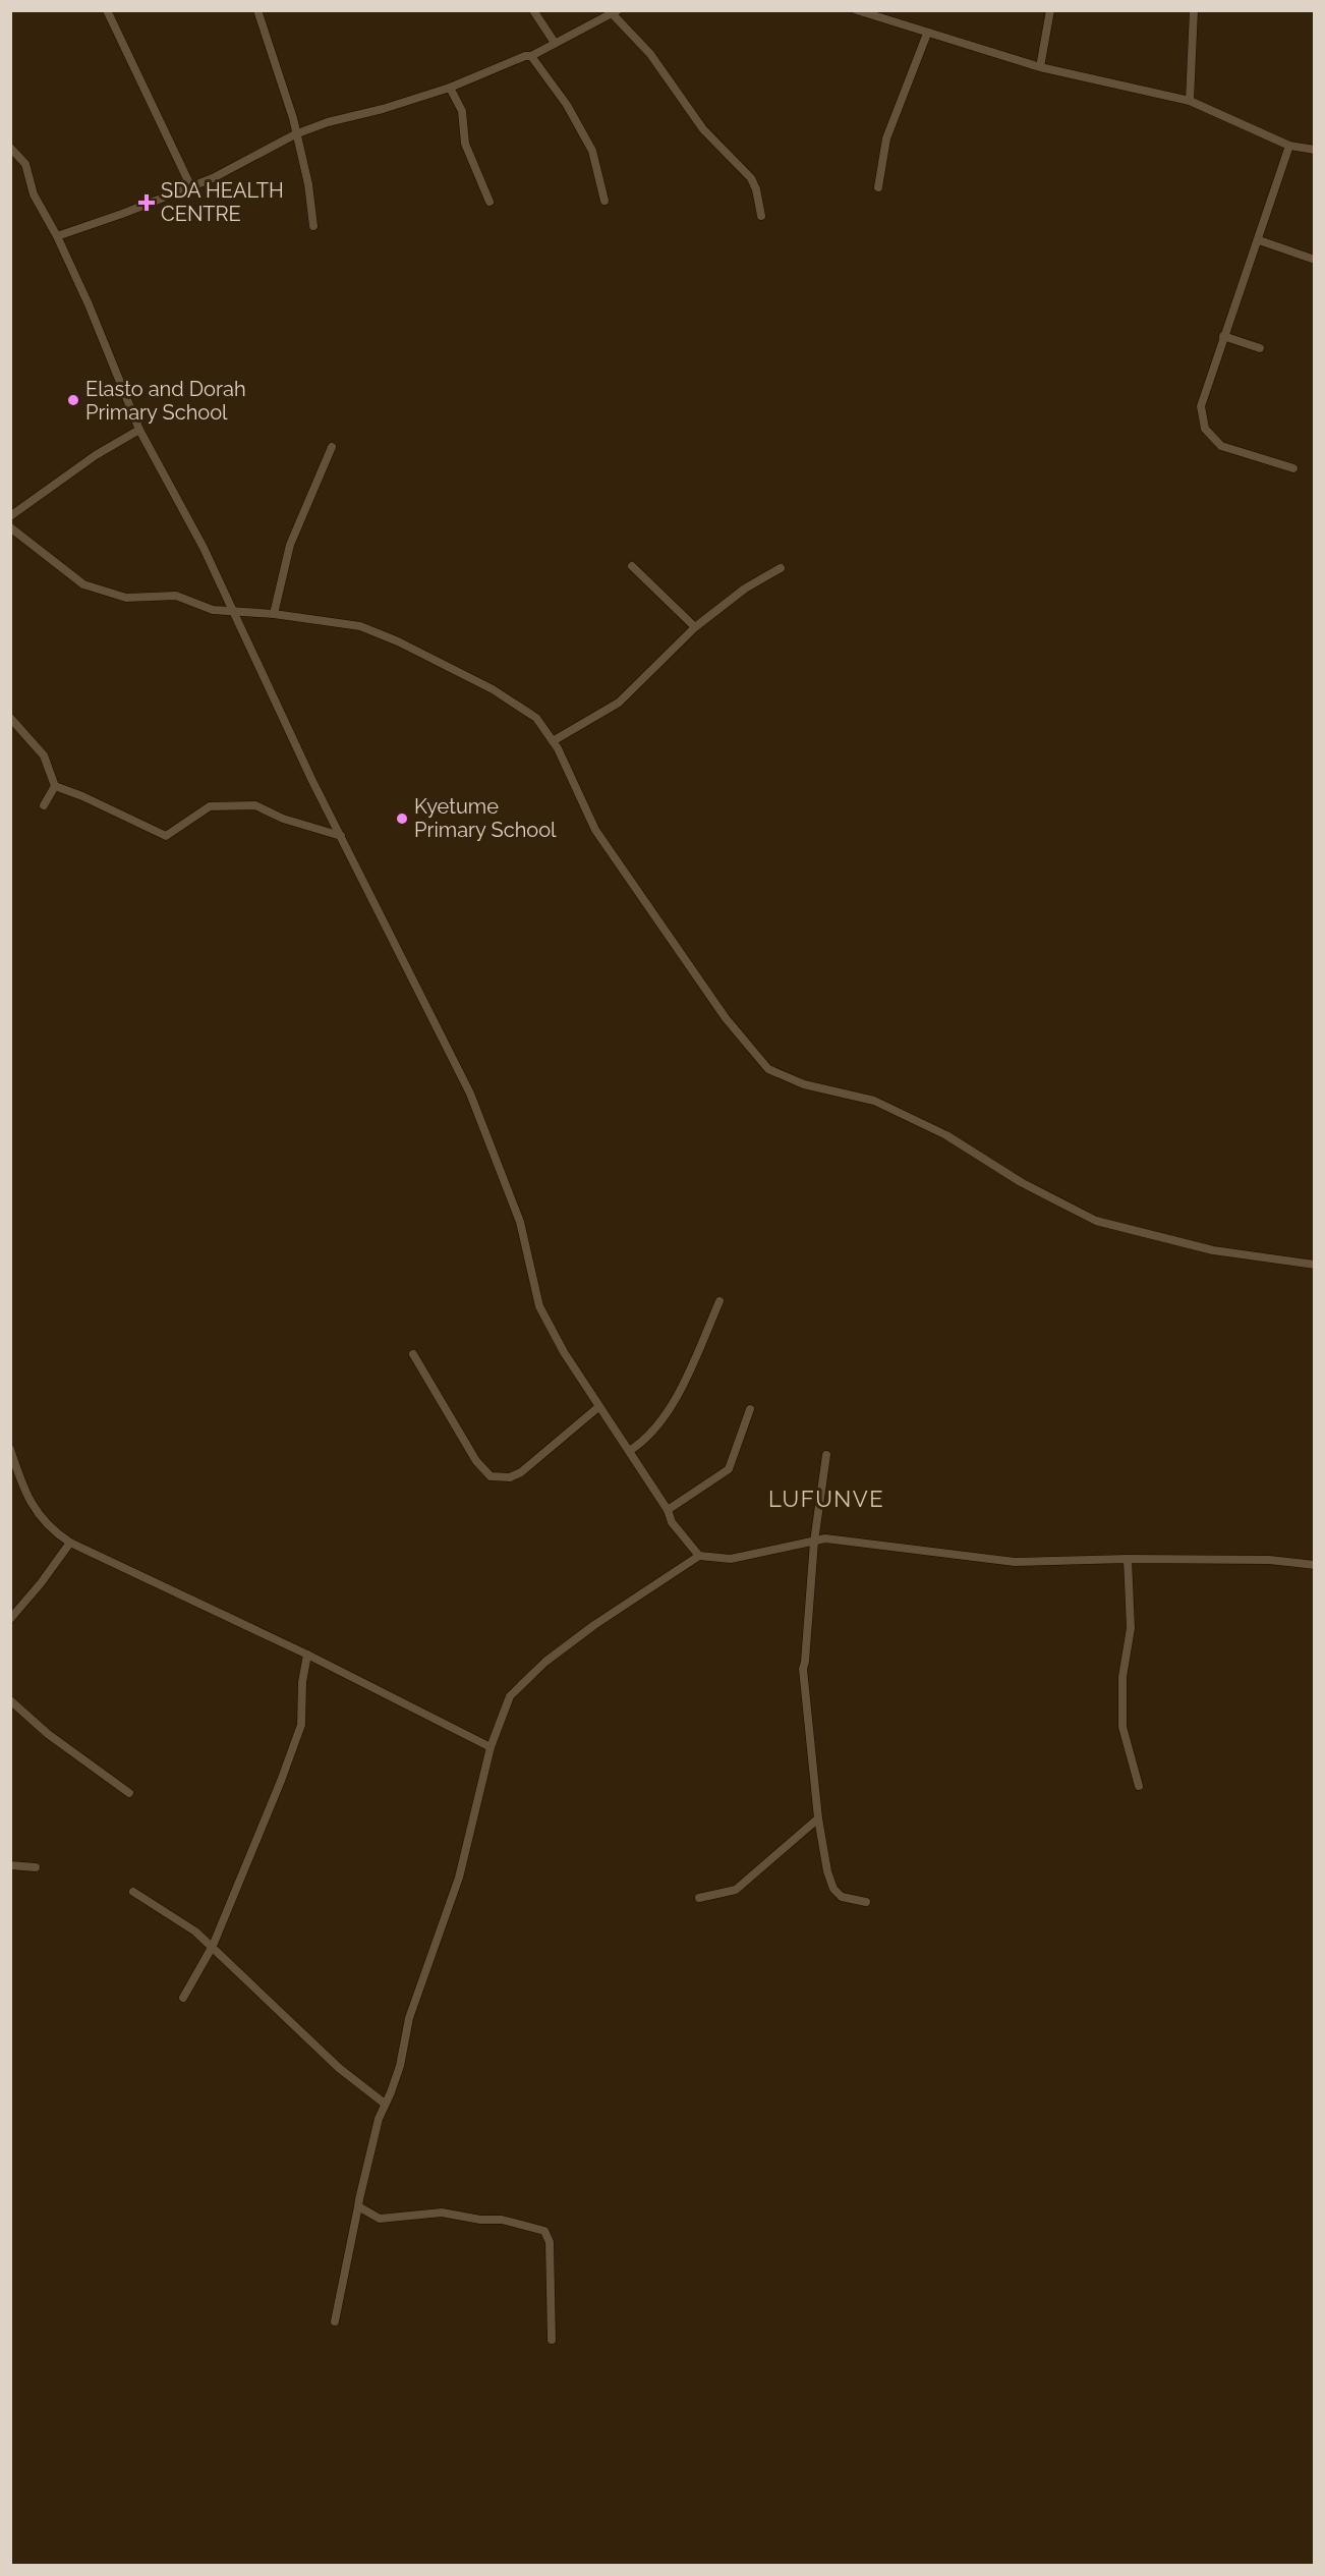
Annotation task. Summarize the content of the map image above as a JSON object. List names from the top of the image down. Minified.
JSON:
{"districts":["LUFUNVE"],"places":{"health":["SDA HEALTH CENTRE"],"other":["Elasto and Dorah Primary School","Kyetume Primary School"]}}
